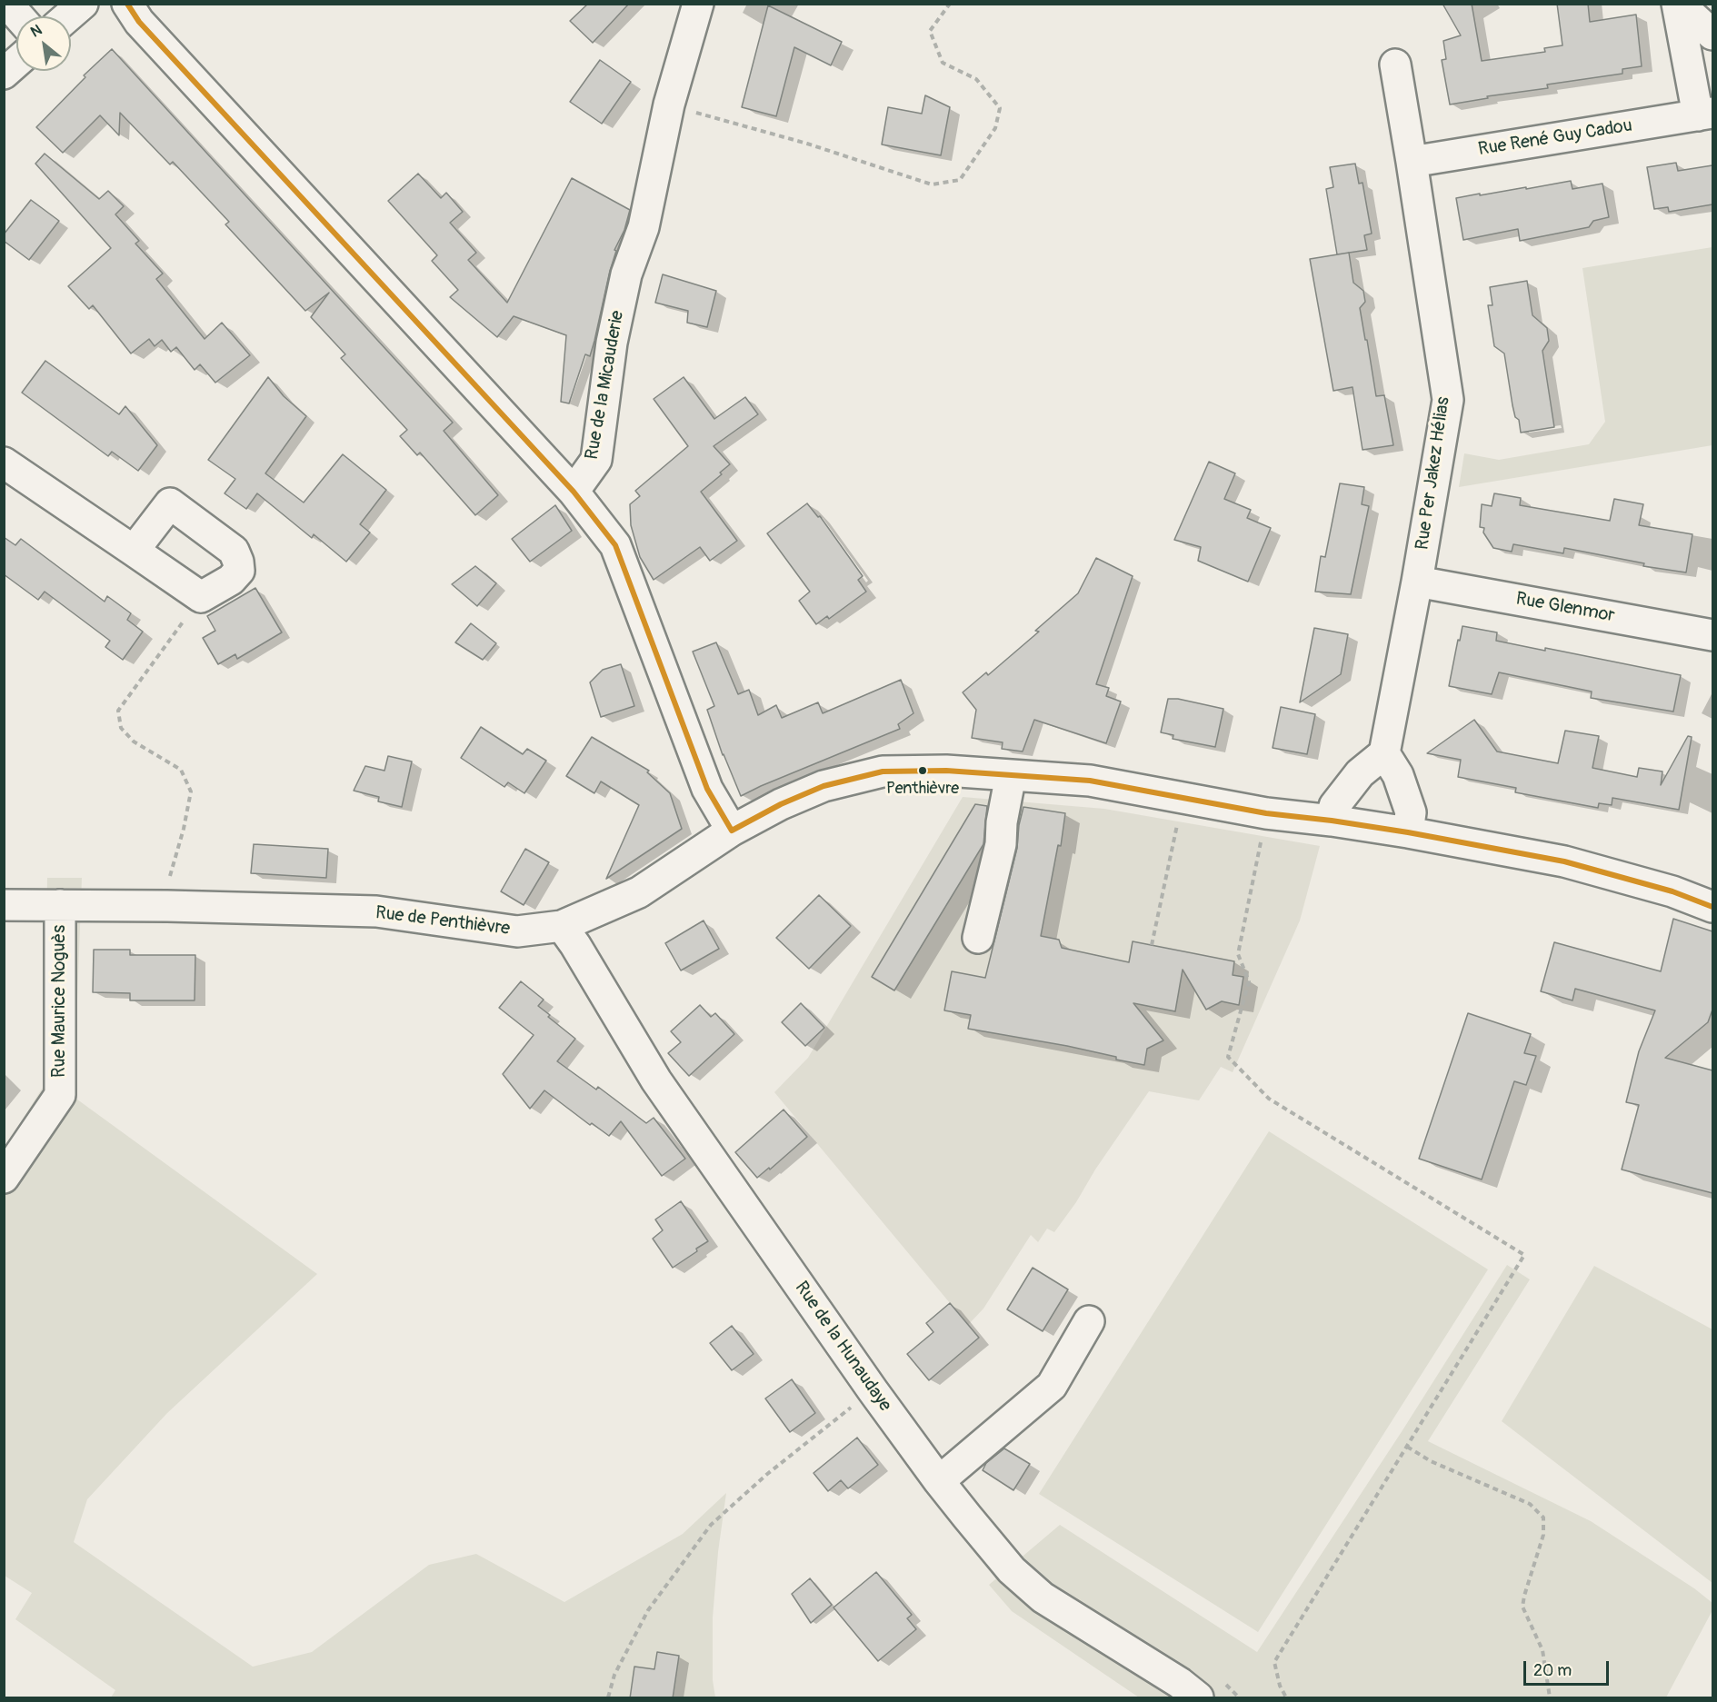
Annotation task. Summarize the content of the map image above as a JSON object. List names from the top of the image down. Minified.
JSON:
{"streets":{"street":["Rue René Guy Cadou","Rue de la Micauderie","Rue Per Jakez Hélias","Rue Glenmor","Rue de Penthièvre","Rue Maurice Noguès","Rue de la Hunaudaye"]},"crossings":[["Rue René Guy Cadou","Rue Per Jakez Hélias"],["Rue Per Jakez Hélias","Rue Glenmor"],["Rue de Penthièvre","Rue Maurice Noguès"],["Rue de Penthièvre","Rue de la Hunaudaye"]],"places":["Penthièvre"],"scale_bar":"20 m","north":"top left"}
